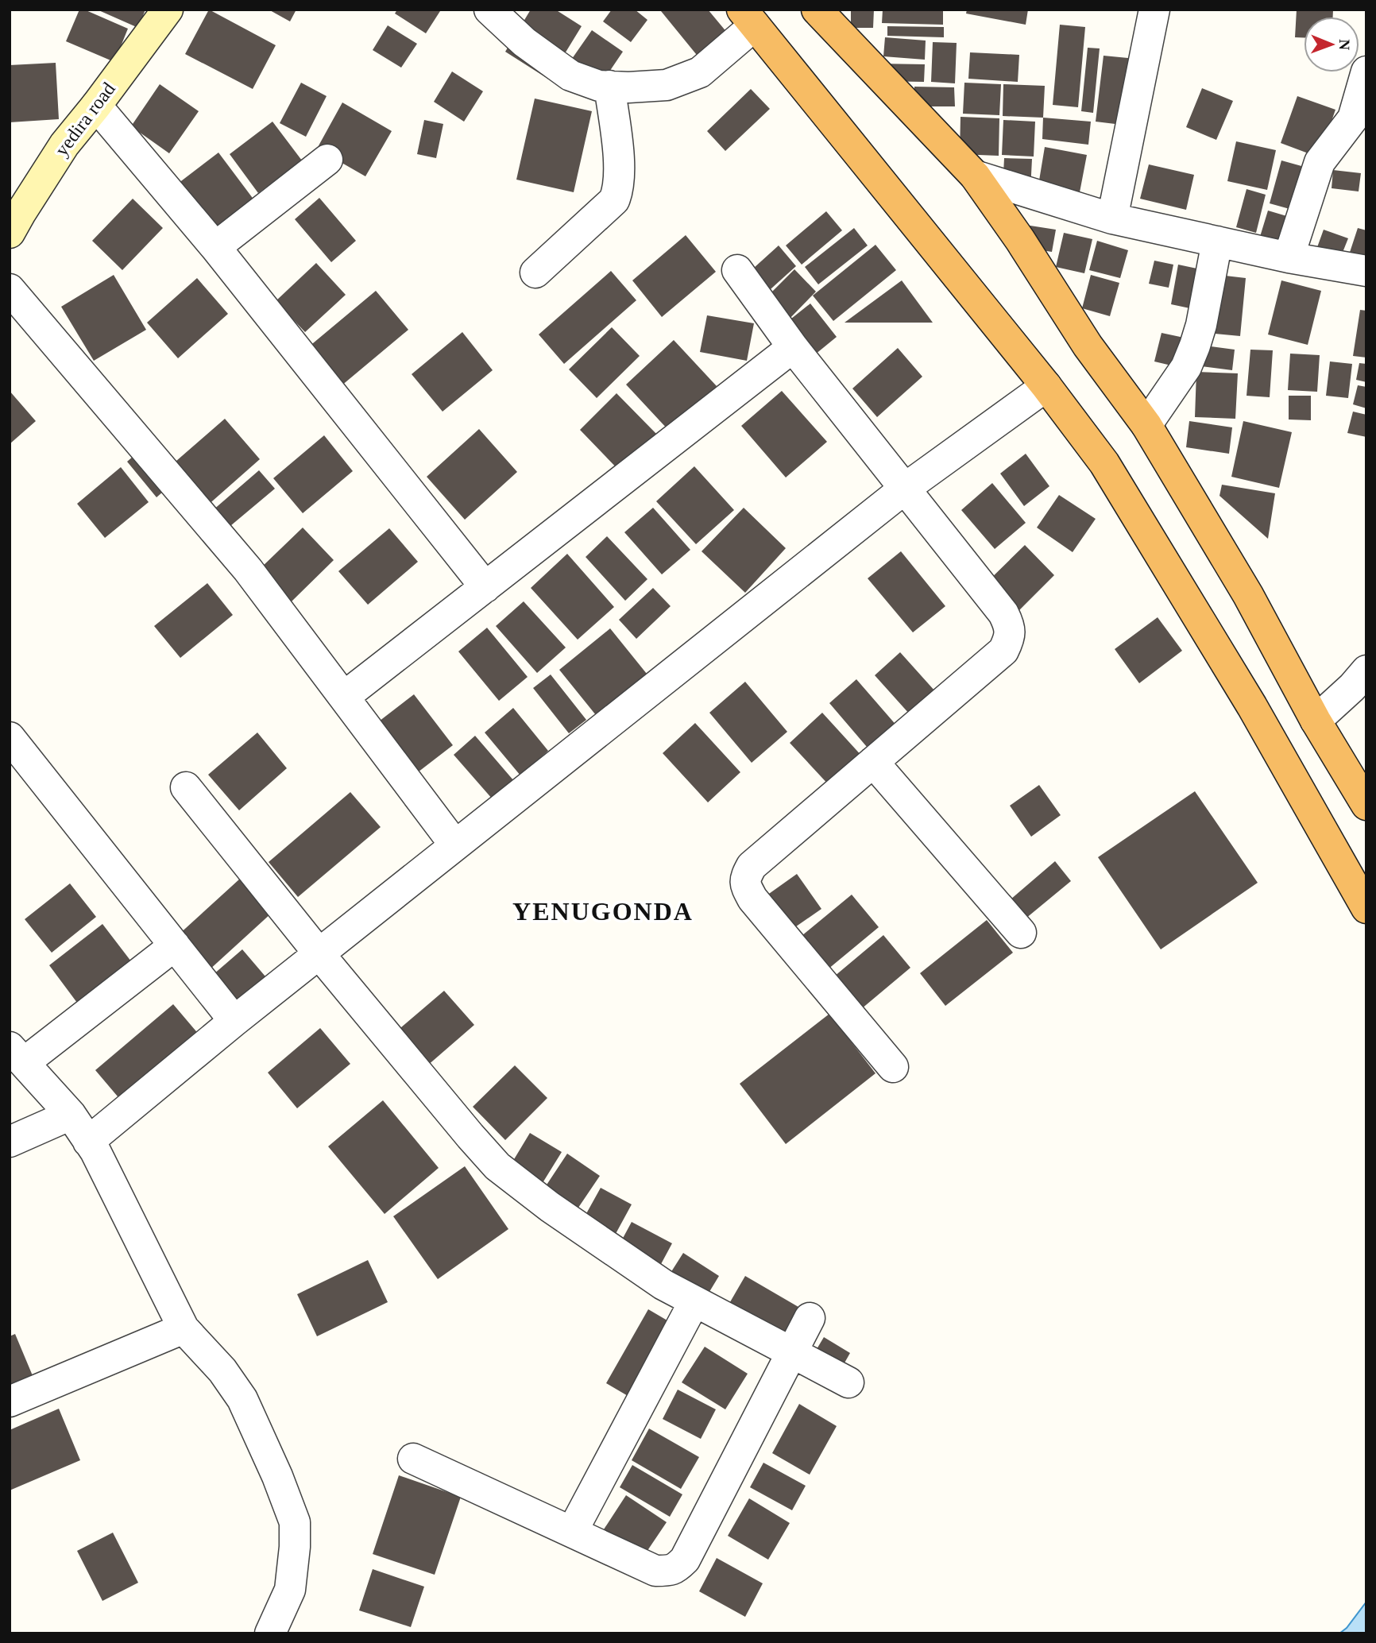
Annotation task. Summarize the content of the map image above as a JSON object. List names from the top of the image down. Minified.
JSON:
{"streets":{"main road":["yedira road"]},"districts":["YENUGONDA"],"north":"right"}
